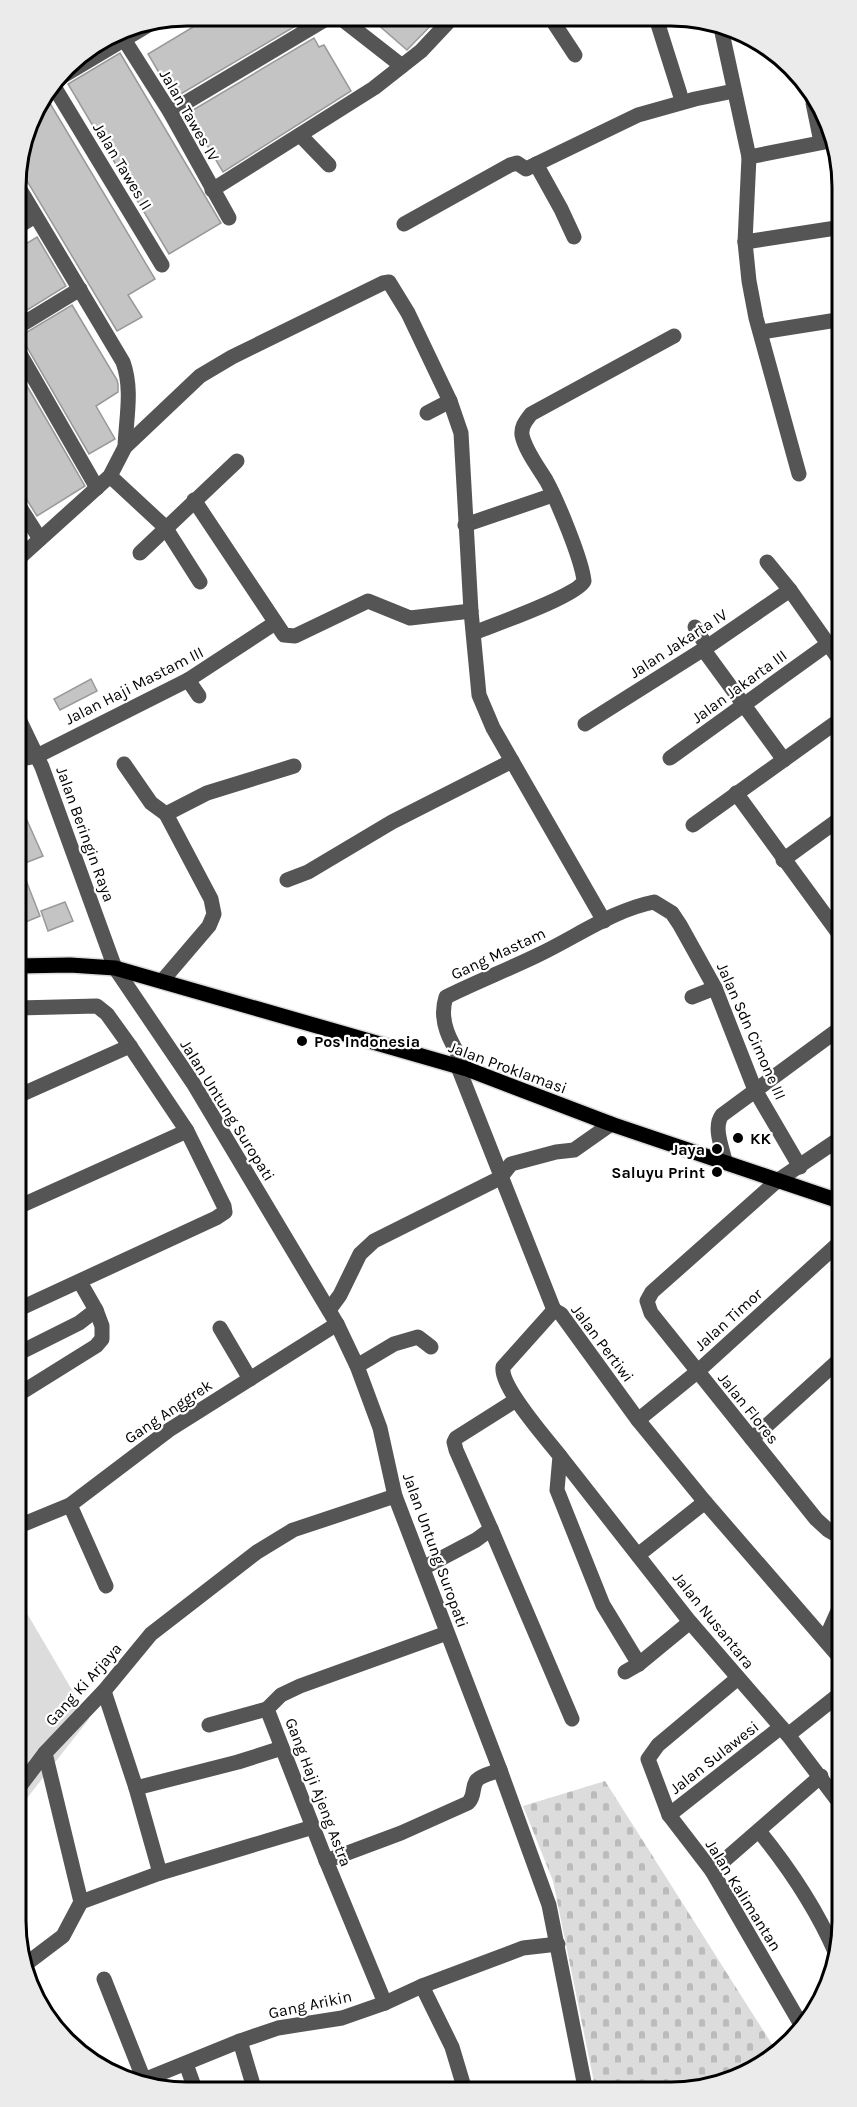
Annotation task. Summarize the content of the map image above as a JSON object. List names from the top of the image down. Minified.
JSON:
{"streets":{"main road":["Jalan Proklamasi"],"street":["Jalan Tawes IV","Jalan Tawes II","Jalan Jakarta IV","Jalan Haji Mastam III","Jalan Jakarta III","Jalan Beringin Raya","Gang Mastam","Jalan Sdn Cimone III","Jalan Untung Suropati","Jalan Timor","Jalan Pertiwi","Jalan Flores","Gang Anggrek","Jalan Nusantara","Gang Ki Arjaya","Jalan Sulawesi","Gang Haji Ajeng Astra","Jalan Kalimantan","Gang Arikin"]},"crossings":[["Jalan Haji Mastam III","Jalan Beringin Raya"],["Jalan Beringin Raya","Jalan Proklamasi"],["Jalan Beringin Raya","Jalan Untung Suropati"],["Gang Mastam","Jalan Sdn Cimone III"],["Gang Mastam","Jalan Proklamasi"],["Jalan Proklamasi","Jalan Untung Suropati"],["Jalan Proklamasi","Jalan Flores"],["Jalan Untung Suropati","Gang Anggrek"],["Jalan Untung Suropati","Gang Ki Arjaya"],["Jalan Untung Suropati","Gang Haji Ajeng Astra"],["Jalan Untung Suropati","Gang Arikin"],["Jalan Timor","Jalan Pertiwi"],["Jalan Timor","Jalan Flores"],["Jalan Pertiwi","Jalan Nusantara"],["Jalan Nusantara","Jalan Sulawesi"],["Jalan Nusantara","Jalan Kalimantan"],["Jalan Sulawesi","Jalan Kalimantan"],["Gang Haji Ajeng Astra","Gang Arikin"]],"places":["Pos Indonesia","KK","Jaya","Saluyu Print"]}
